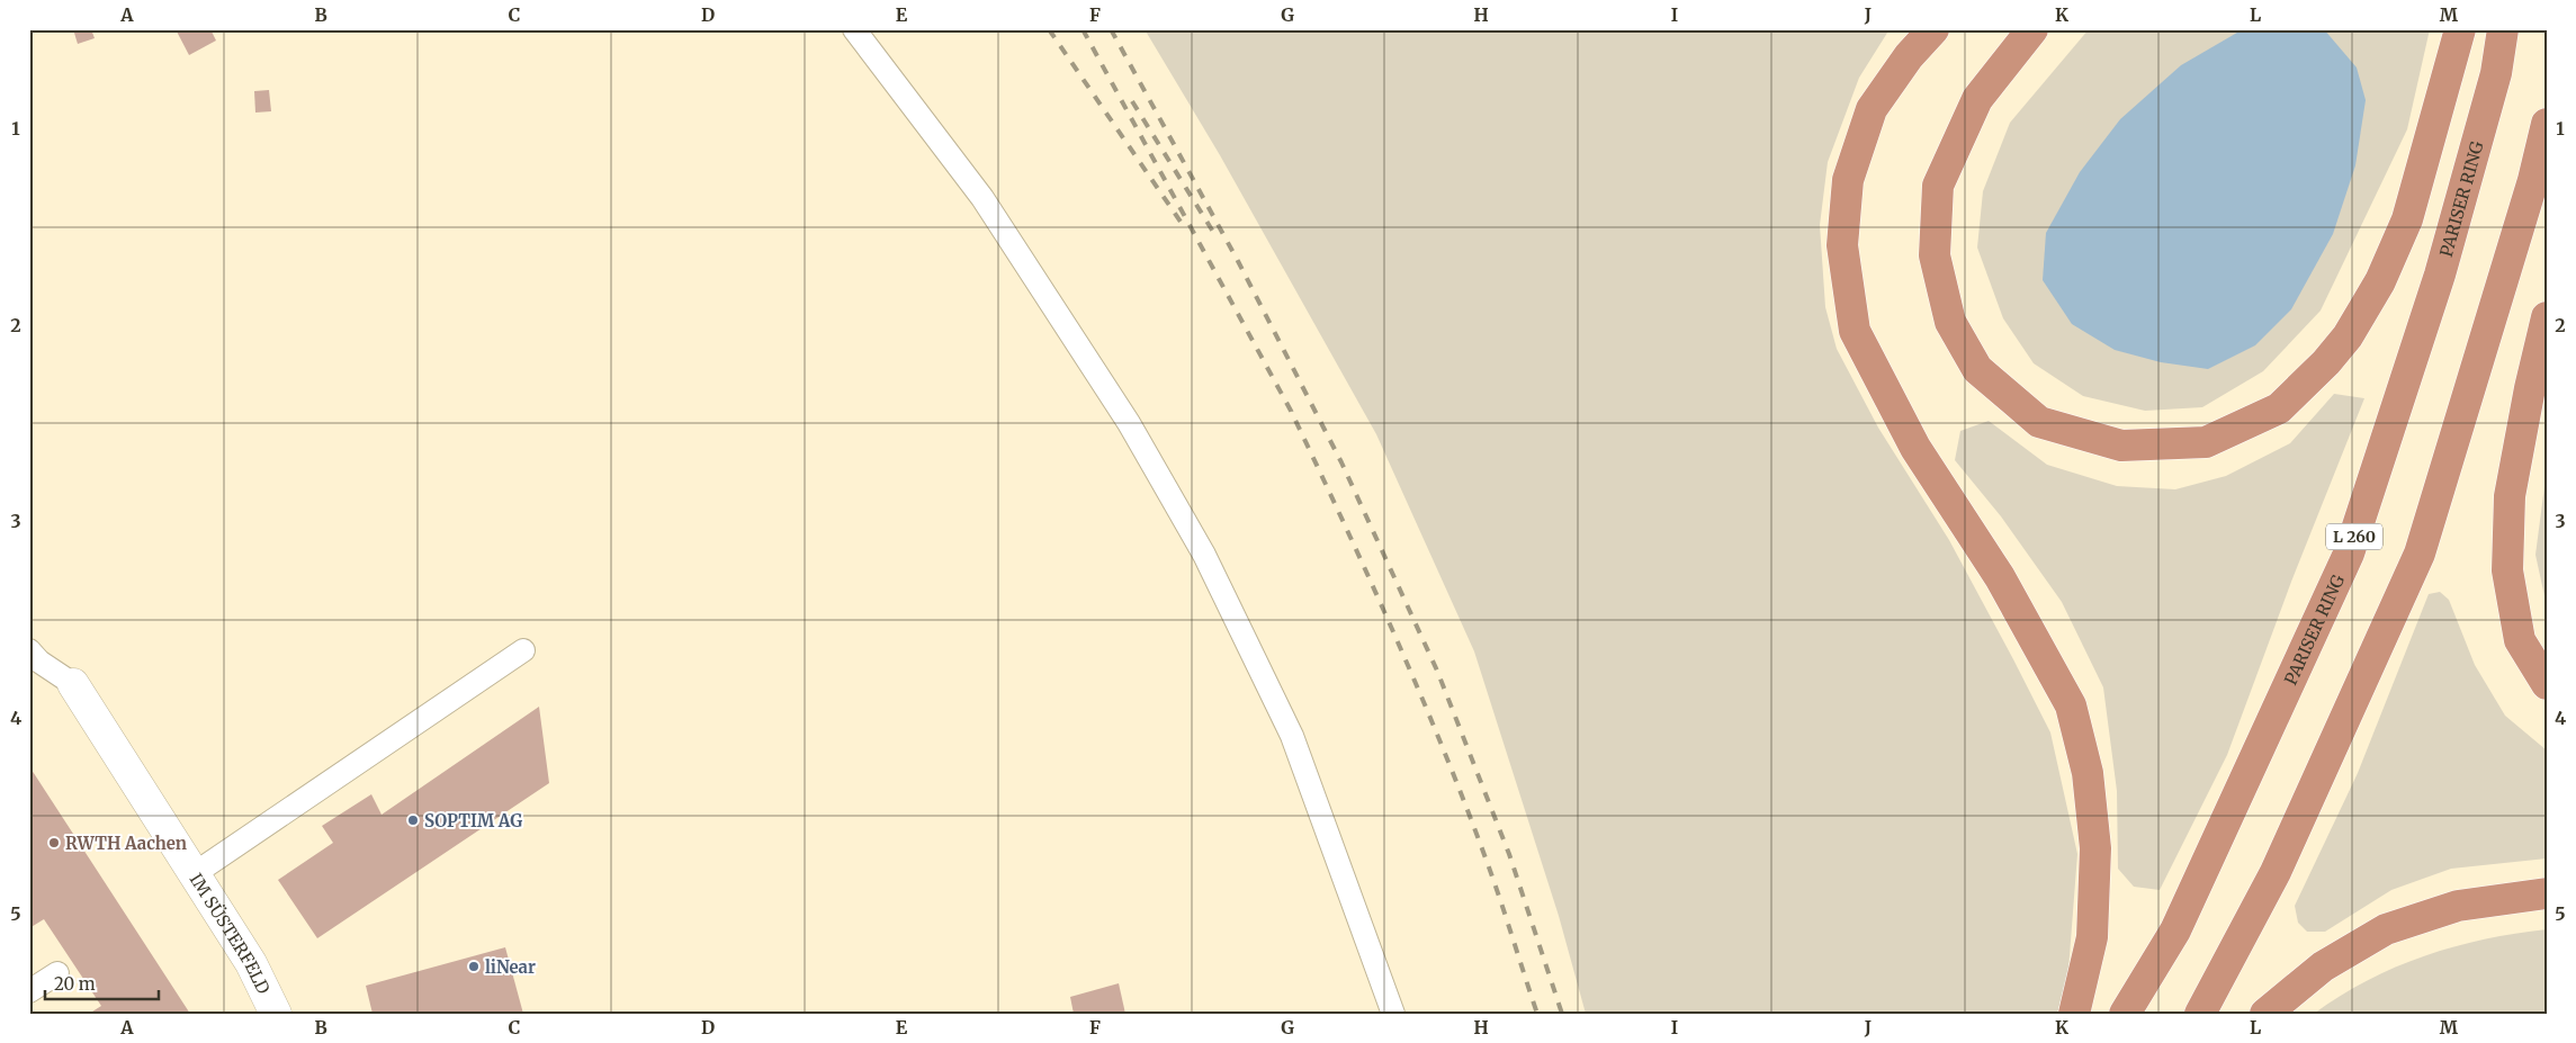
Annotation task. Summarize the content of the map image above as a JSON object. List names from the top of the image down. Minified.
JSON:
{"streets":{"highway":["PARISER RING","L 260"],"street":["IM SÜSTERFELD"]},"places":["SOPTIM AG","RWTH Aachen","liNear"],"scale_bar":"20 m","grid":{"columns":["A","B","C","D","E","F","G","H","I","J","K","L","M"],"rows":["1","2","3","4","5"]}}
